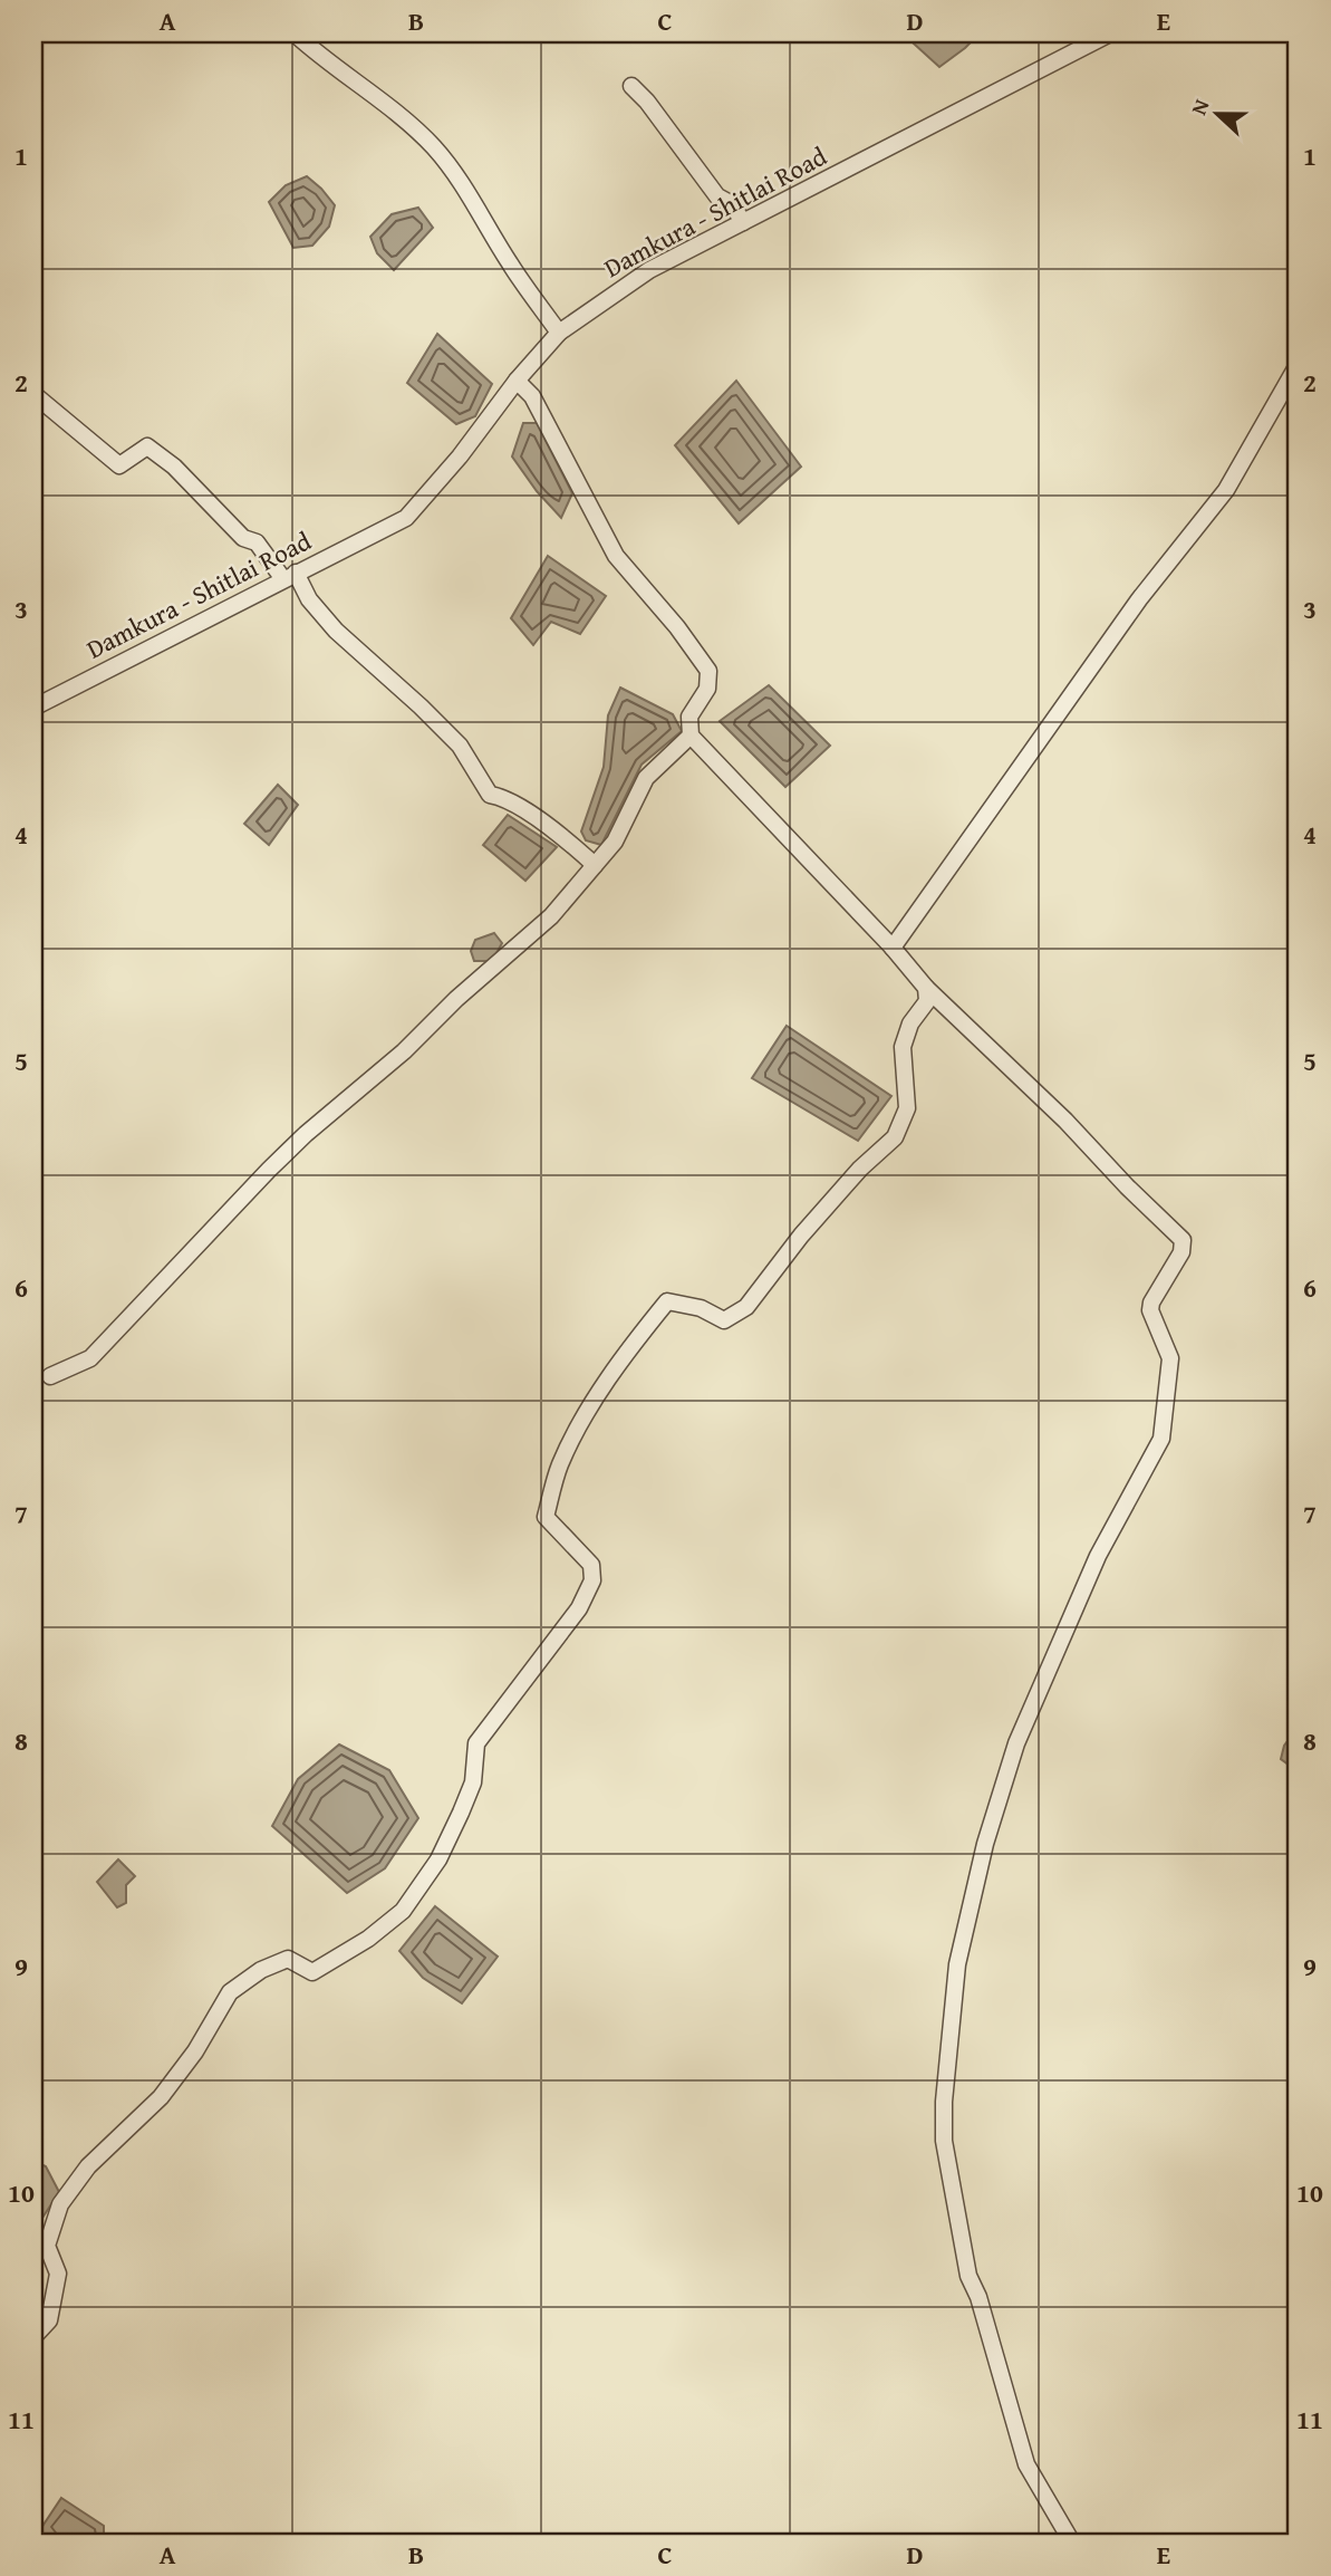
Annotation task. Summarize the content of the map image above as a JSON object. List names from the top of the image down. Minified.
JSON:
{"streets":{"street":["Damkura - Shitlai Road"]},"north":"left","grid":{"columns":["A","B","C","D","E"],"rows":["1","2","3","4","5","6","7","8","9","10","11"]}}
